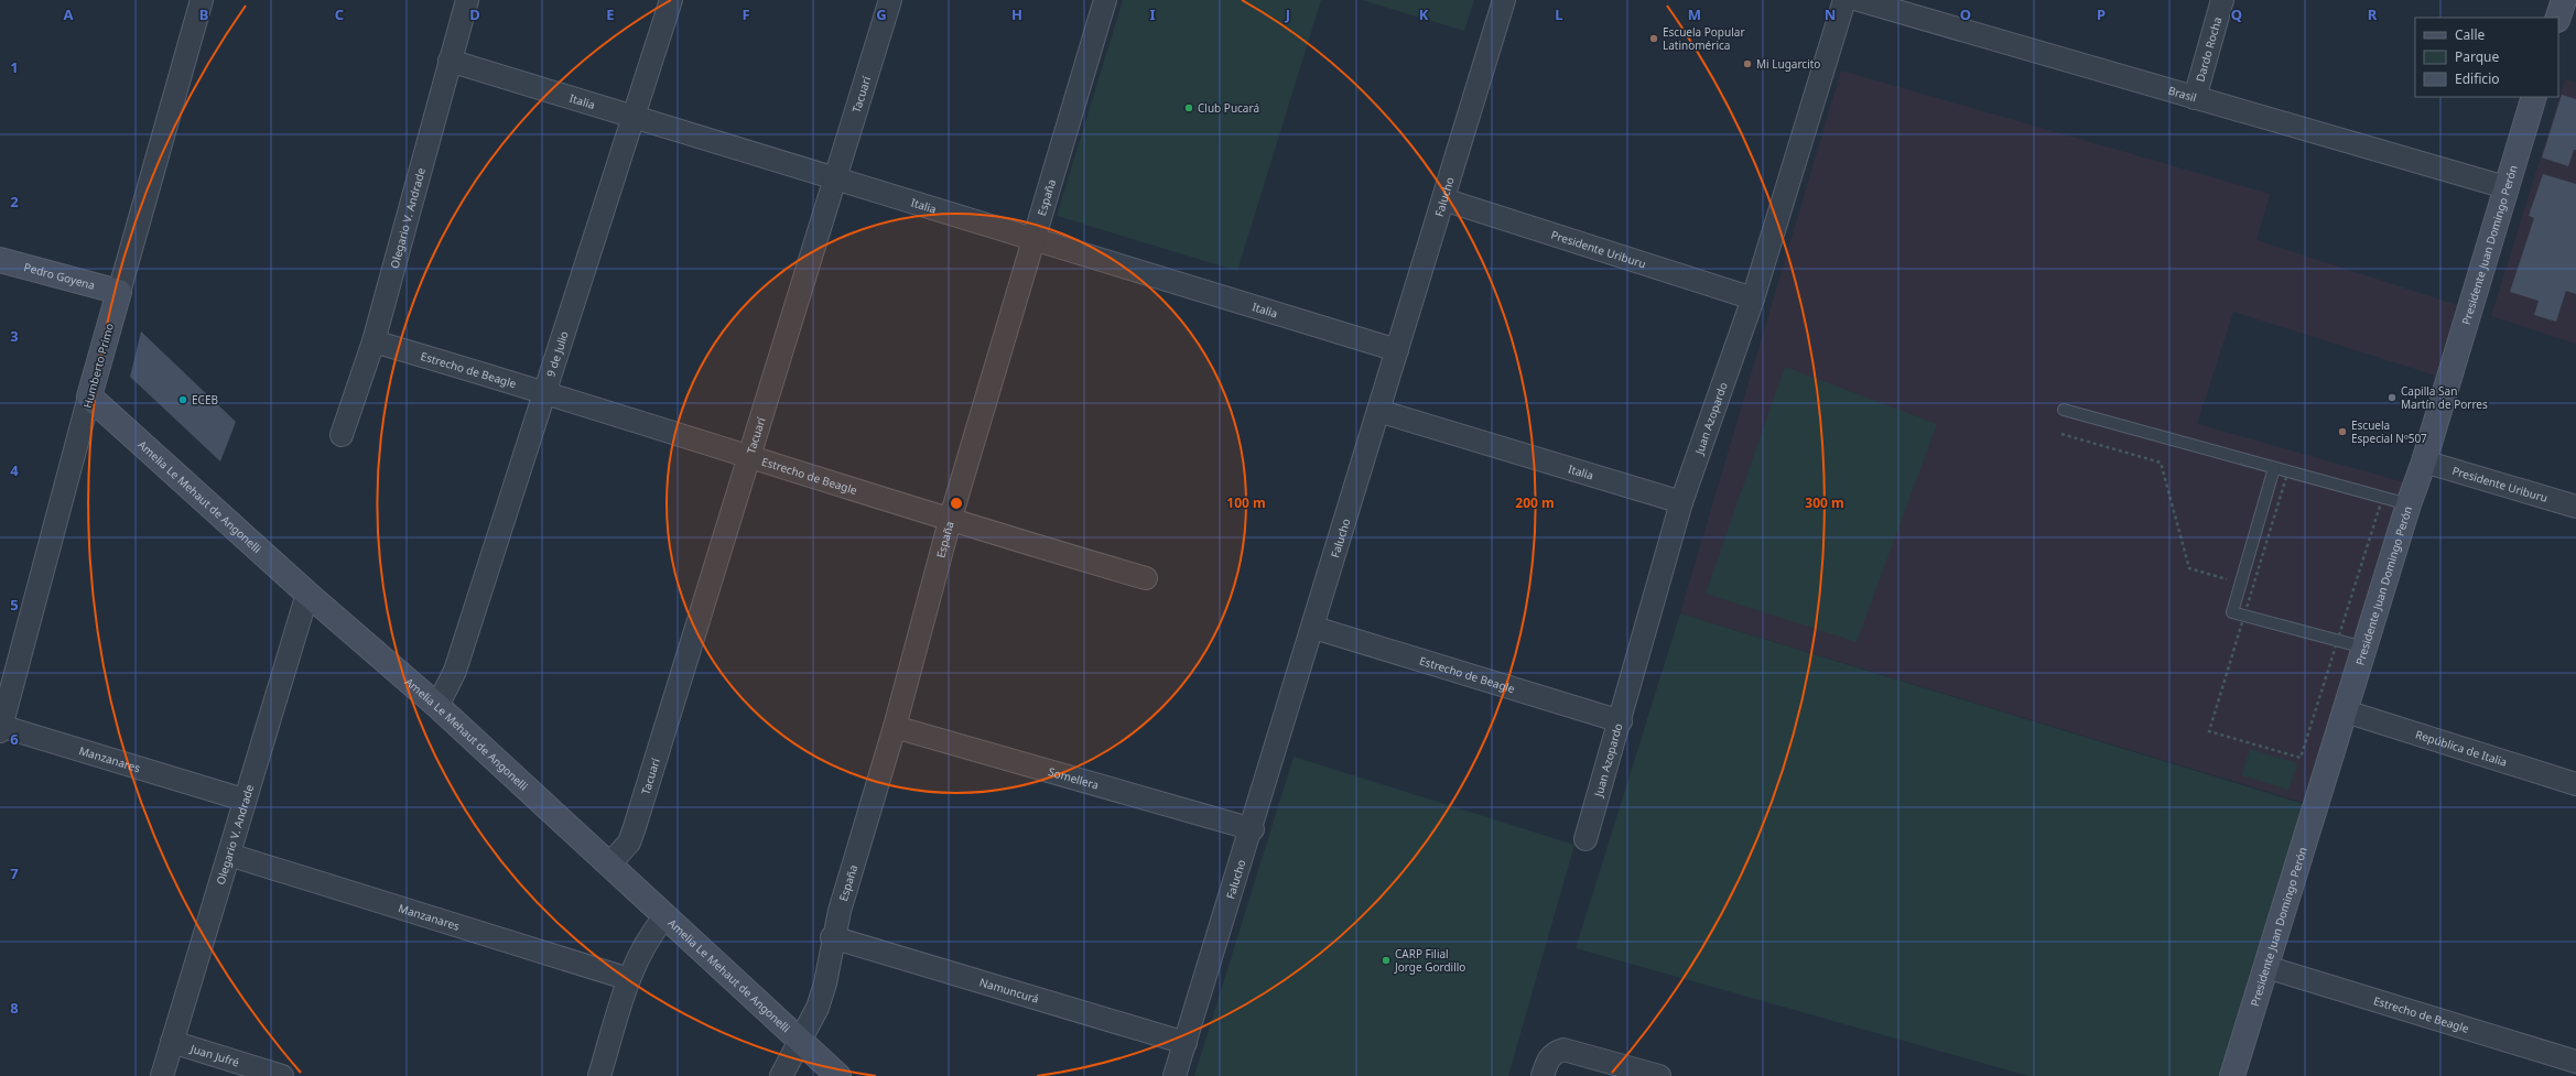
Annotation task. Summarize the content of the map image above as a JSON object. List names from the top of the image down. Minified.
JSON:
{"streets":{"street":["Dardo Rocha","Tacuarí","Brasil","Italia","España","Falucho","Olegario V. Andrade","Presidente Juan Domingo Perón","Presidente Uriburu","Pedro Goyena","9 de Julio","Humberto Primo","Estrecho de Beagle","Juan Azopardo","Amelia Le Mehaut de Angonelli","República de Italia","Manzanares","Somellera","Namuncurá","Juan Jufré"]},"crossings":[["Dardo Rocha","Brasil"],["Tacuarí","Italia"],["Tacuarí","Estrecho de Beagle"],["Tacuarí","Amelia Le Mehaut de Angonelli"],["Brasil","Presidente Juan Domingo Perón"],["Italia","España"],["Italia","Falucho"],["Italia","Olegario V. Andrade"],["Italia","9 de Julio"],["Italia","Juan Azopardo"],["España","Estrecho de Beagle"],["España","Amelia Le Mehaut de Angonelli"],["España","Somellera"],["España","Namuncurá"],["Falucho","Presidente Uriburu"],["Falucho","Estrecho de Beagle"],["Falucho","Somellera"],["Falucho","Namuncurá"],["Olegario V. Andrade","Estrecho de Beagle"],["Olegario V. Andrade","Amelia Le Mehaut de Angonelli"],["Olegario V. Andrade","Manzanares"],["Olegario V. Andrade","Juan Jufré"],["Presidente Juan Domingo Perón","Presidente Uriburu"],["Presidente Juan Domingo Perón","Estrecho de Beagle"],["Presidente Juan Domingo Perón","República de Italia"],["Presidente Uriburu","Juan Azopardo"],["Pedro Goyena","Humberto Primo"],["9 de Julio","Estrecho de Beagle"],["9 de Julio","Amelia Le Mehaut de Angonelli"],["Humberto Primo","Amelia Le Mehaut de Angonelli"],["Humberto Primo","Manzanares"],["Estrecho de Beagle","Juan Azopardo"]],"places":["Escuela Popular Latinomérica","Mi Lugarcito","Club Pucará","Capilla San Martín de Porres","ECEB","Escuela Especial Nº507","CARP Filial Jorge Gordillo"],"legend":["Calle","Parque","Edificio"],"grid":{"columns":["A","B","C","D","E","F","G","H","I","J","K","L","M","N","O","P","Q","R"],"rows":["1","2","3","4","5","6","7","8"]},"rings":["100 m","200 m","300 m"]}
